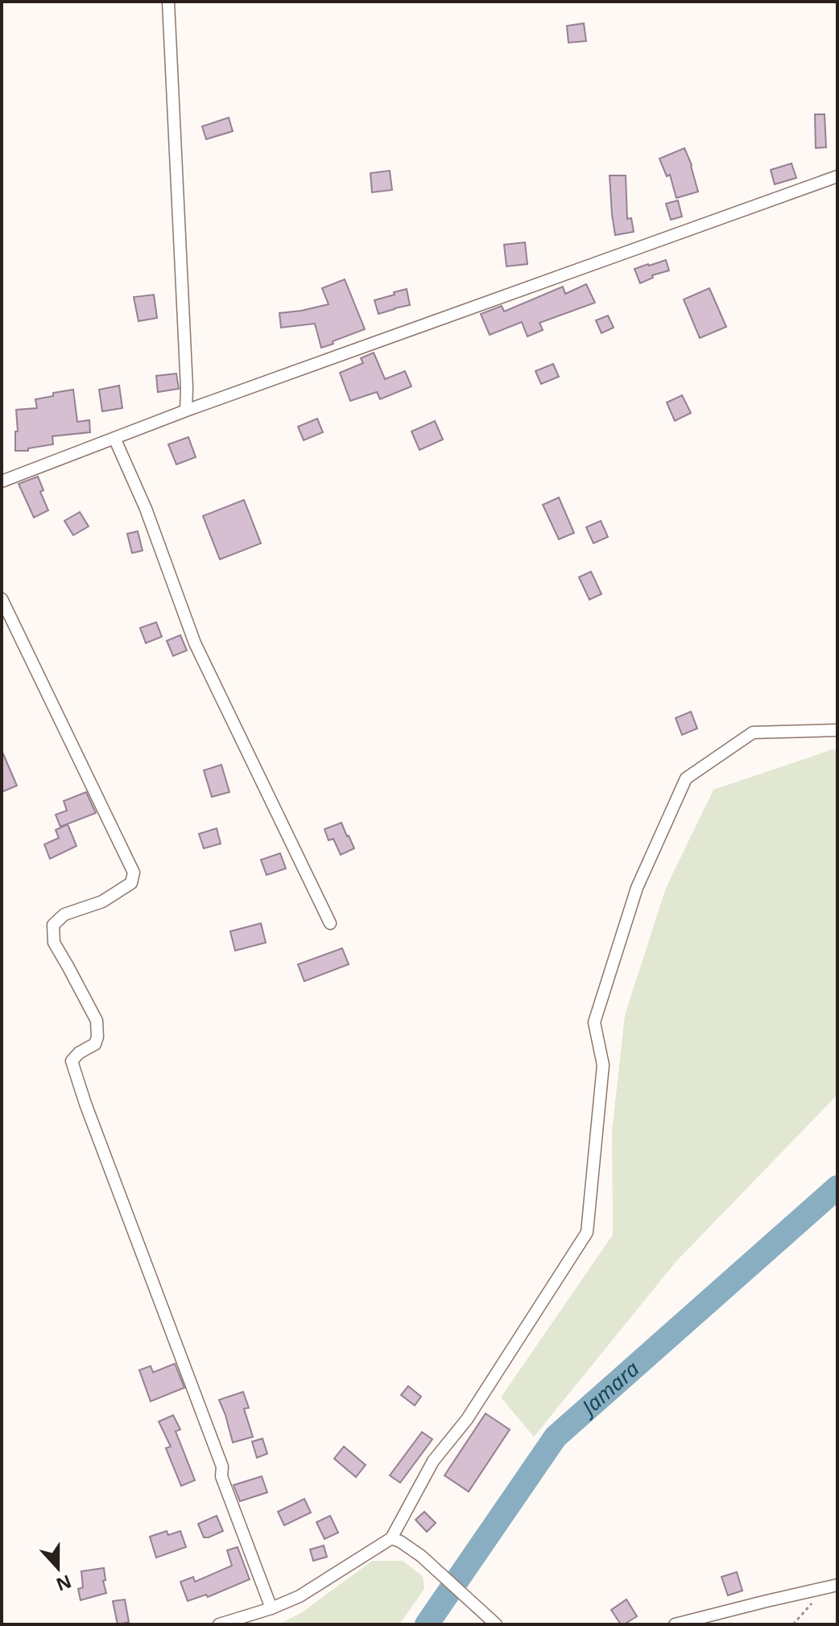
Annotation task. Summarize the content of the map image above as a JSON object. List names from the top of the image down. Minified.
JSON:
{"water":["Jamara"],"north":"bottom"}
